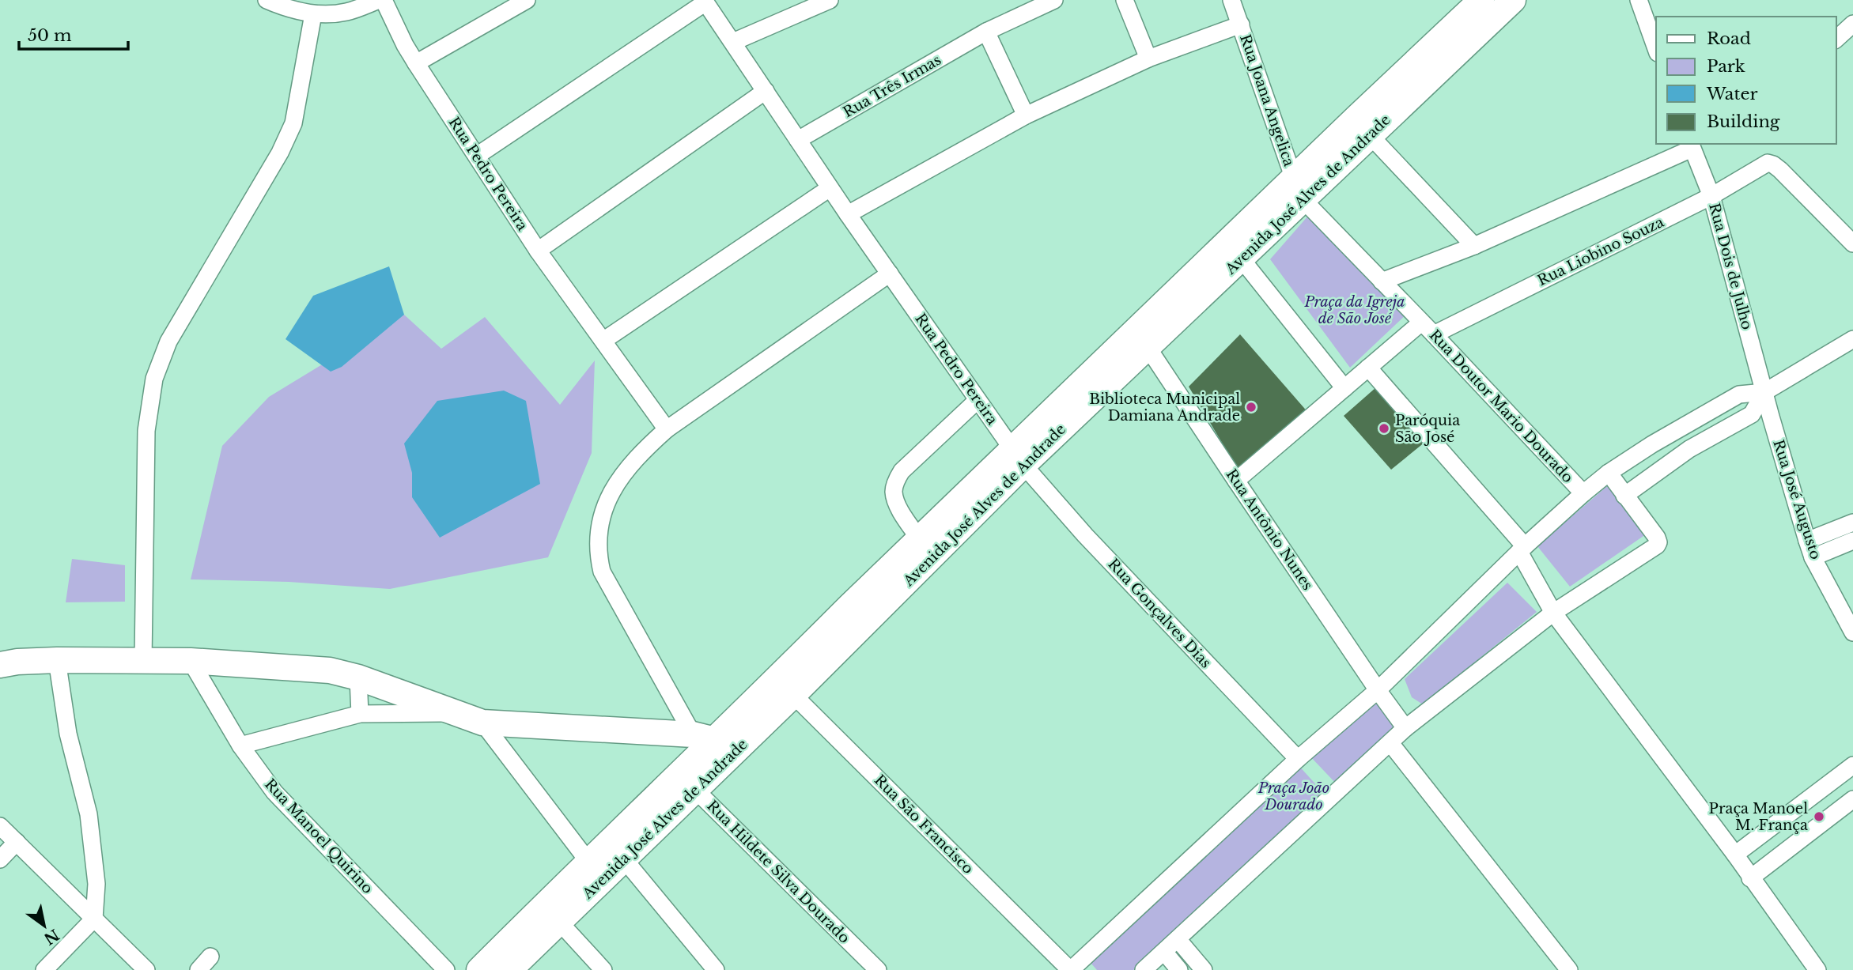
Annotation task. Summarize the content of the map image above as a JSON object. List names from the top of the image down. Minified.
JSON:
{"streets":{"main road":["Avenida José Alves de Andrade"],"street":["Rua Três Irmas","Rua Joana Angelica","Rua Pedro Pereira","Rua Liobino Souza","Rua Dois de Julho","Rua Doutor Mario Dourado","Rua José Augusto","Rua Antônio Nunes","Rua Gonçalves Dias","Rua São Francisco","Rua Manoel Quirino","Rua Hildete Silva Dourado"]},"crossings":[["Rua Três Irmas","Rua Pedro Pereira"],["Rua Joana Angelica","Avenida José Alves de Andrade"],["Rua Joana Angelica","Rua Doutor Mario Dourado"],["Rua Pedro Pereira","Avenida José Alves de Andrade"],["Rua Pedro Pereira","Rua Gonçalves Dias"],["Avenida José Alves de Andrade","Rua Doutor Mario Dourado"],["Avenida José Alves de Andrade","Rua Antônio Nunes"],["Avenida José Alves de Andrade","Rua Gonçalves Dias"],["Avenida José Alves de Andrade","Rua São Francisco"],["Avenida José Alves de Andrade","Rua Hildete Silva Dourado"],["Rua Liobino Souza","Rua Dois de Julho"],["Rua Liobino Souza","Rua Doutor Mario Dourado"],["Rua Dois de Julho","Rua José Augusto"]],"parks":["Praça da Igreja de São José","Praça João Dourado"],"places":["Biblioteca Municipal Damiana Andrade","Paróquia São José","Praça Manoel M. França"],"legend":["Road","Park","Water","Building"],"scale_bar":"50 m","north":"bottom right"}
